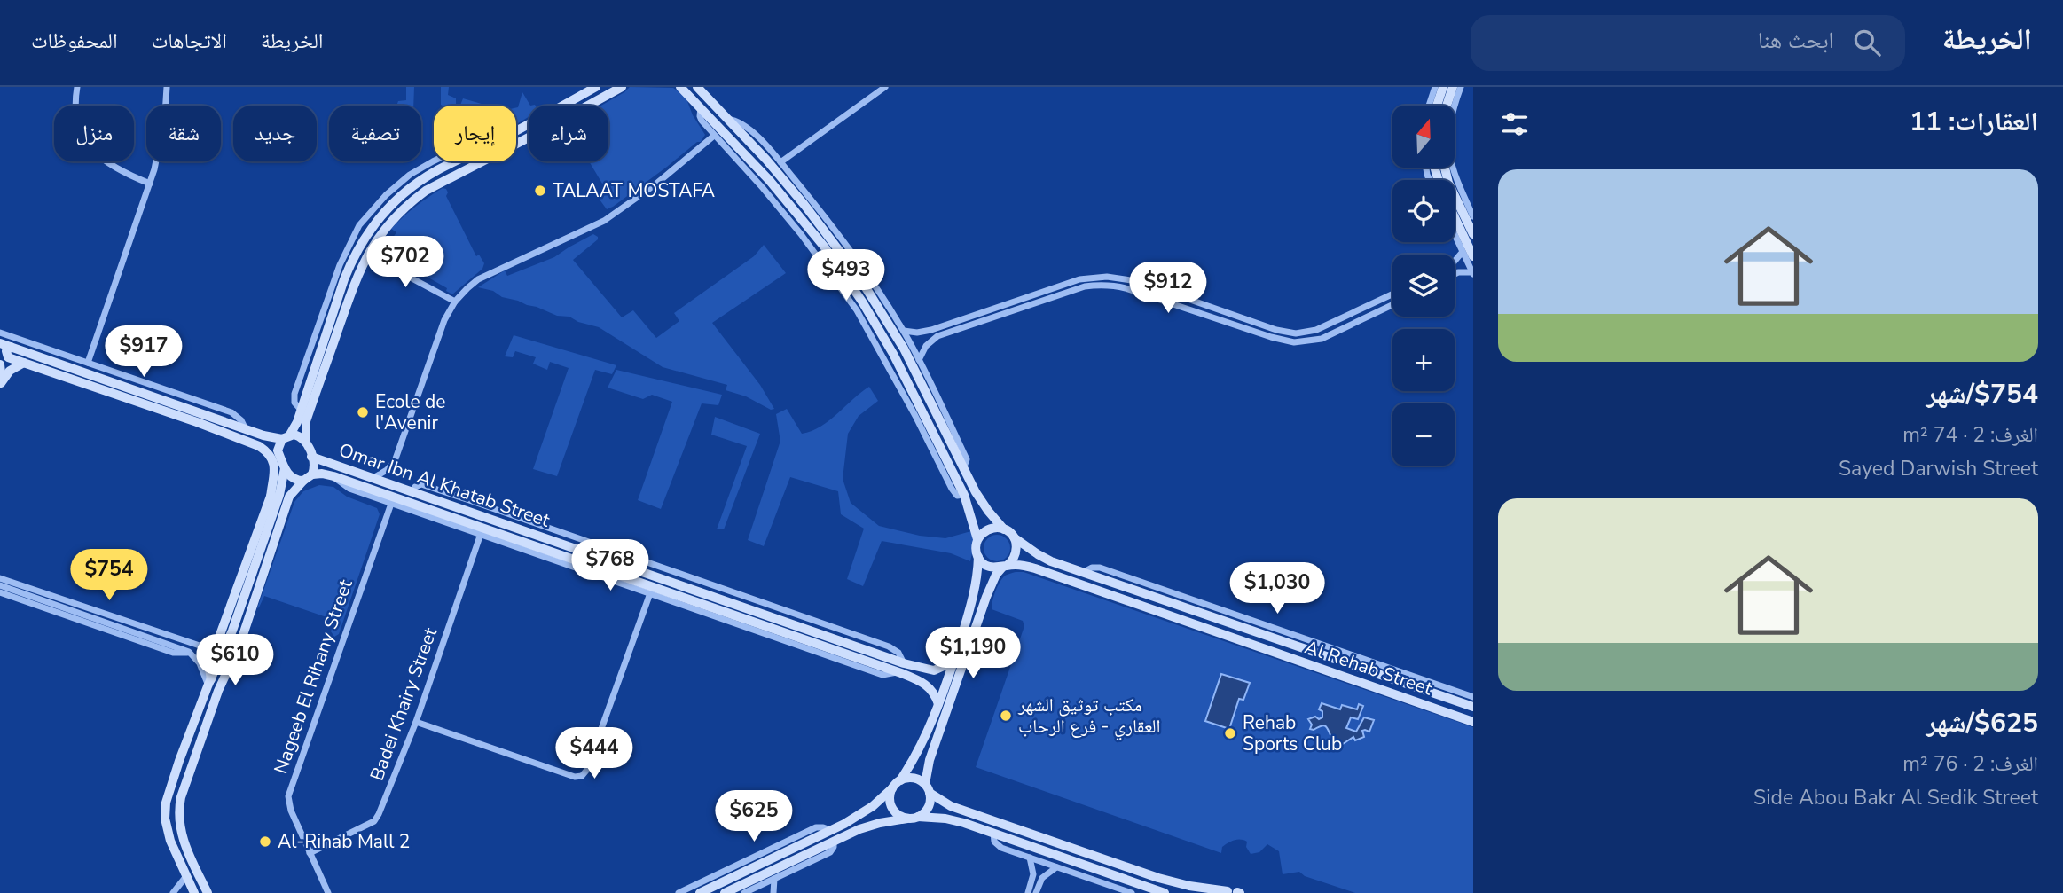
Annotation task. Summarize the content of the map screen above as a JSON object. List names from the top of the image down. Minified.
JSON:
{"streets":{"street":["Omar Ibn Al Khatab Street","Al Rehab Street","Nageeb El Rihany Street","Badei Khairy Street"]},"crossings":[["Omar Ibn Al Khatab Street","Badei Khairy Street"],["Nageeb El Rihany Street","Badei Khairy Street"]],"places":["TALAAT MOSTAFA","Ecole de l'Avenir","مكتب توثيق الشهر العقاري - فرع الرحاب","Rehab Sports Club","Al-Rihab Mall 2"],"north":"top","page":{"header":"الخريطة","search":"ابحث هنا","nav":["الخريطة","الاتجاهات","المحفوظات"],"heading":"العقارات: 11","map_buttons":["+","−"],"chip":["شراء","إيجار","تصفية","جديد","شقة","منزل"],"list":[{"name":"$754/شهر","note":"الغرف: 2 · 74 m² · Sayed Darwish Street"},{"name":"$625/شهر","note":"الغرف: 2 · 76 m² · Side Abou Bakr Al Sedik Street"}],"price":["$702","$493","$912","$917","$768","$754","$1,030","$1,190","$610","$444","$625"]}}
